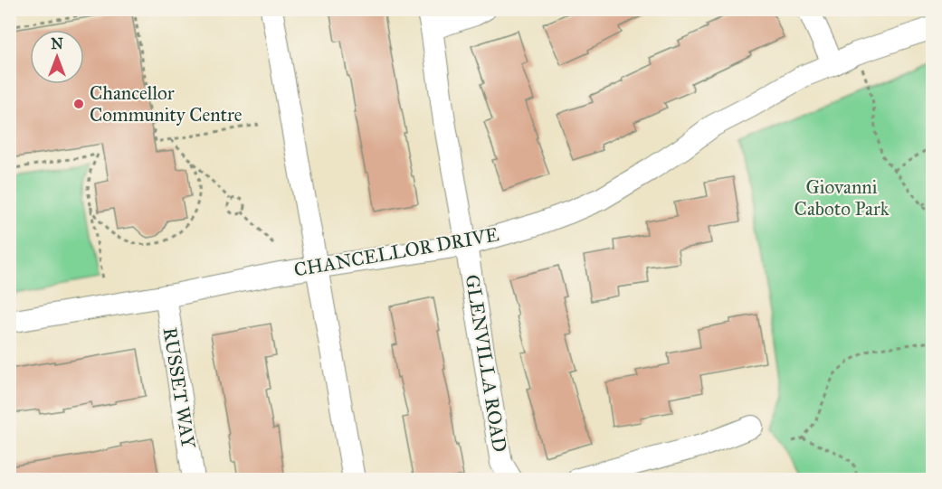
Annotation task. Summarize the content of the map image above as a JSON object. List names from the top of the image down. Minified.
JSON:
{"streets":{"street":["CHANCELLOR DRIVE","GLENVILLA ROAD","RUSSET WAY"]},"crossings":[["CHANCELLOR DRIVE","GLENVILLA ROAD"],["CHANCELLOR DRIVE","RUSSET WAY"]],"parks":["Giovanni Caboto Park"],"places":["Chancellor Community Centre"],"north":"top"}
